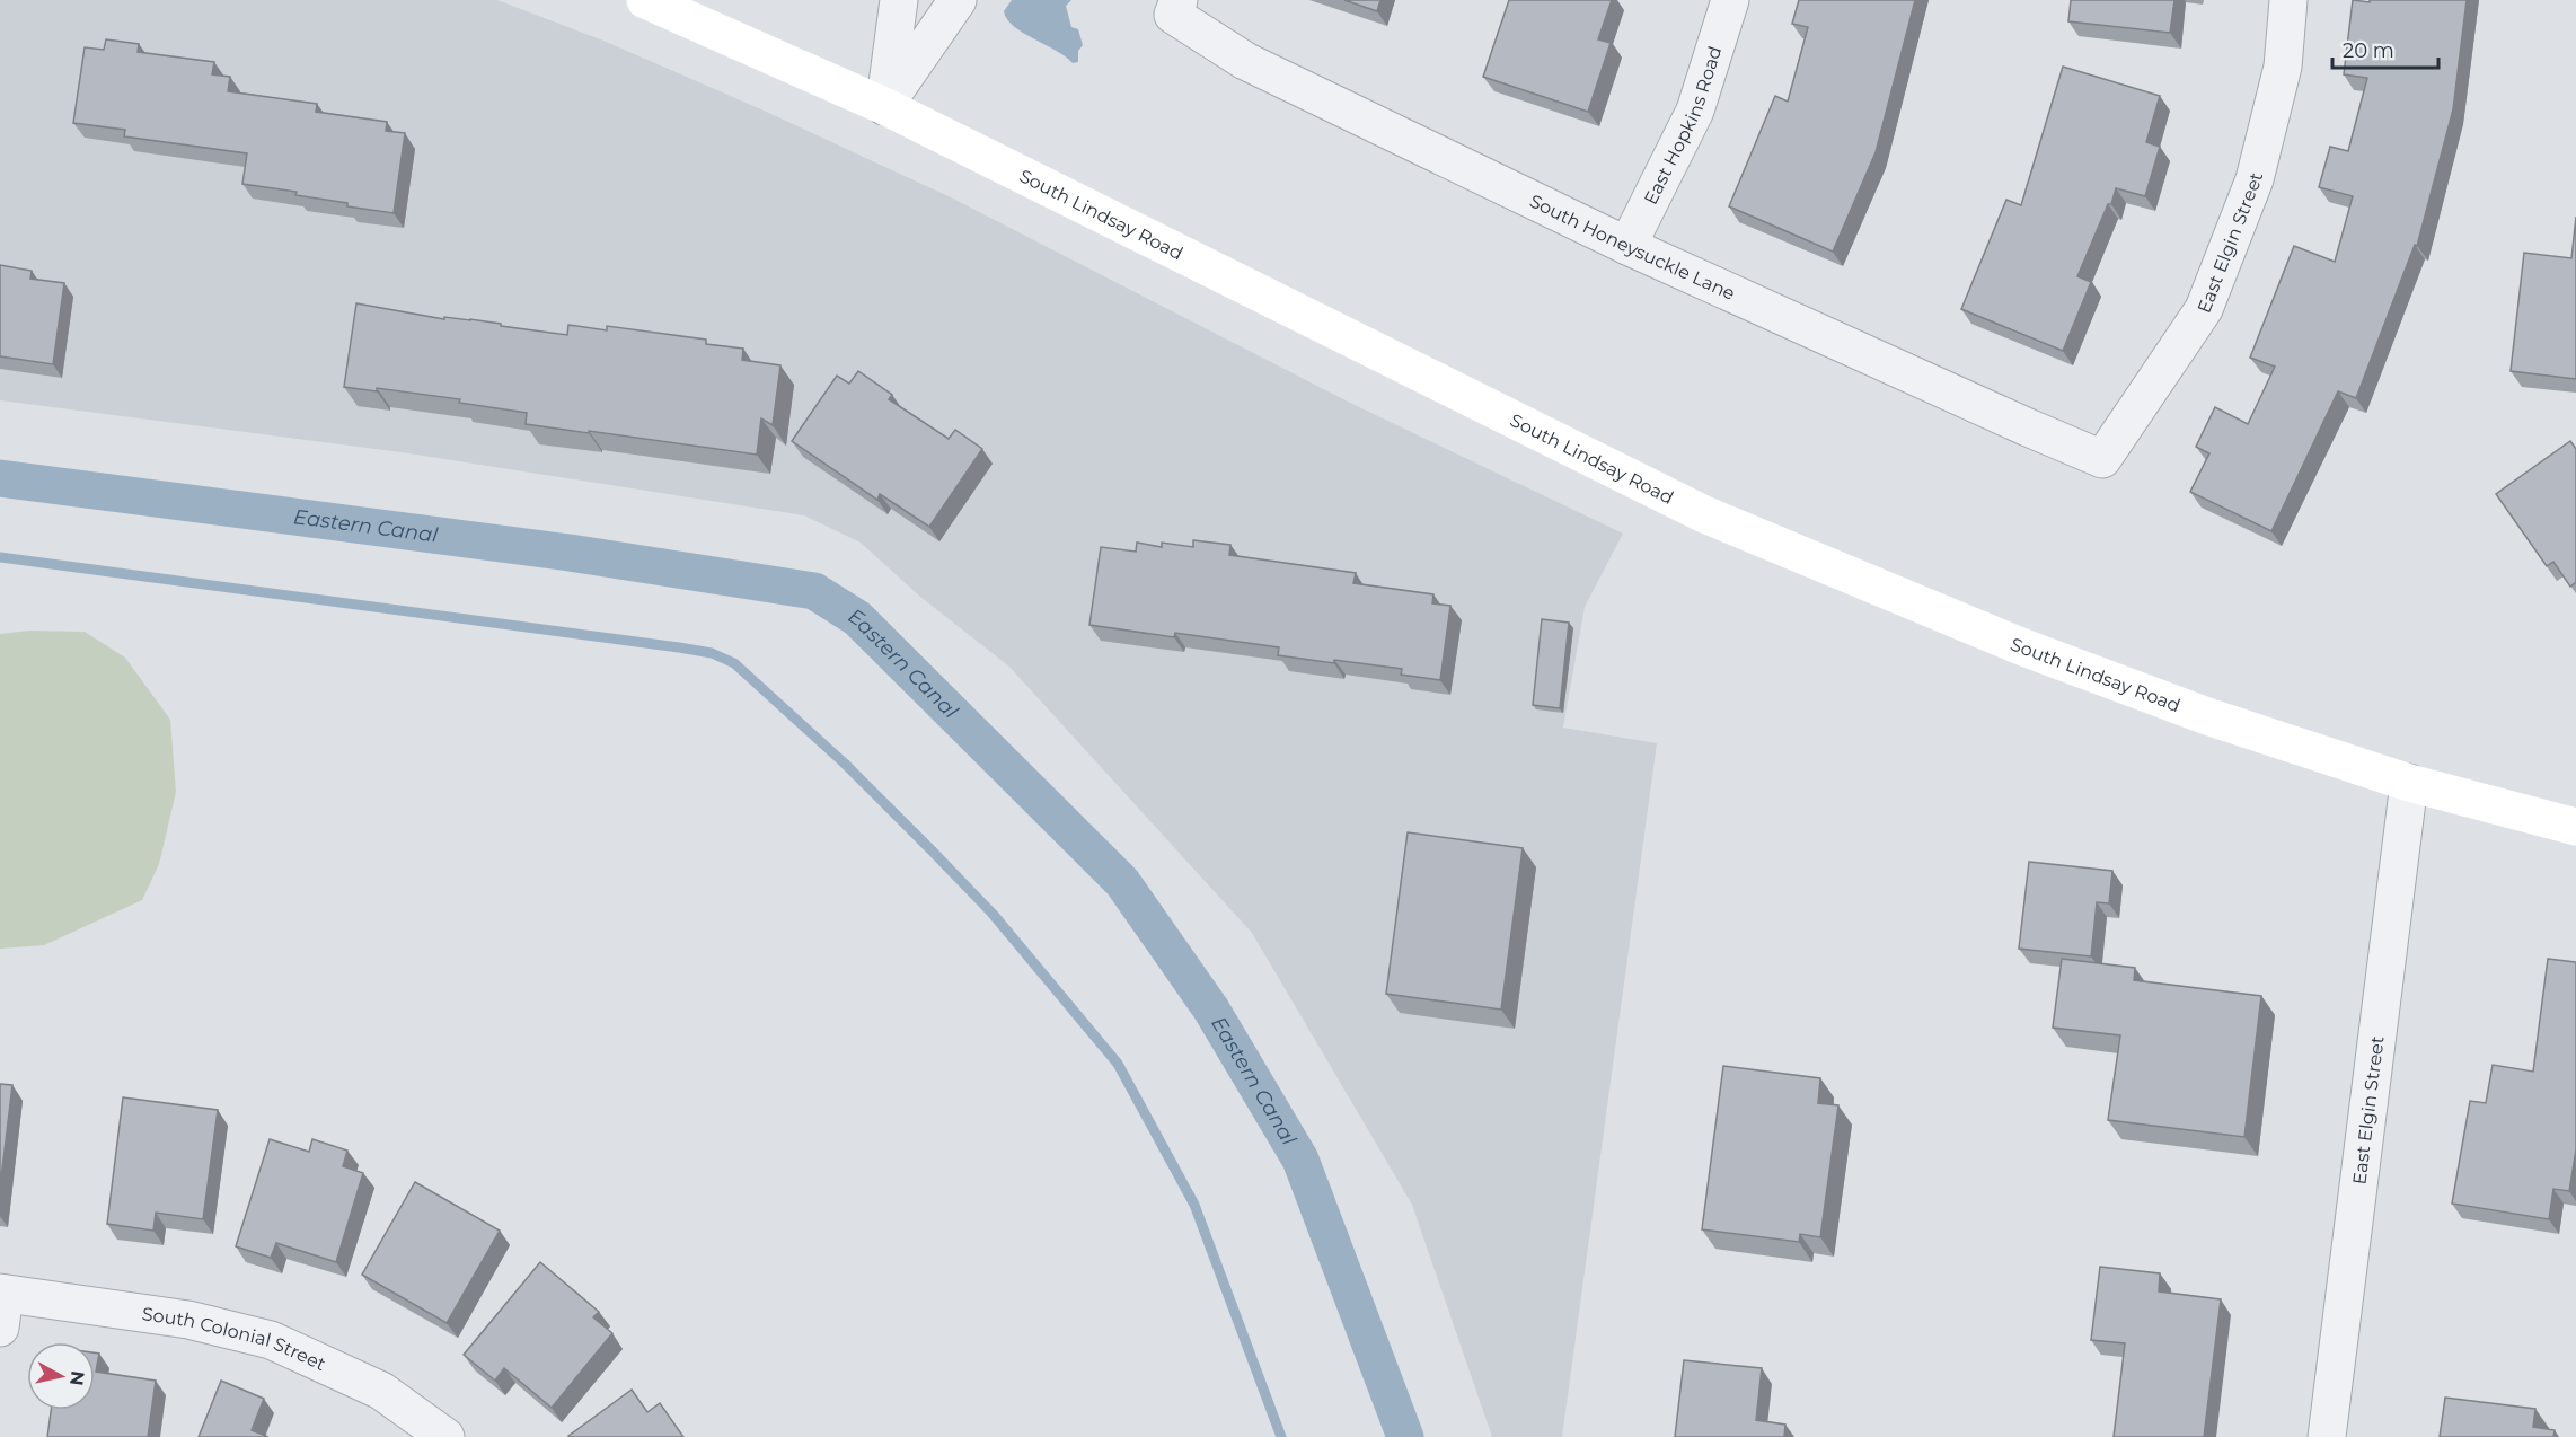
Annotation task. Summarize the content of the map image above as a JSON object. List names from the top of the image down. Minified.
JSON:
{"streets":{"main road":["South Lindsay Road"],"street":["East Hopkins Road","East Elgin Street","South Honeysuckle Lane","South Colonial Street"]},"crossings":[["East Hopkins Road","South Honeysuckle Lane"],["South Lindsay Road","East Elgin Street"],["East Elgin Street","South Honeysuckle Lane"]],"water":["Eastern Canal"],"scale_bar":"20 m","north":"right"}
